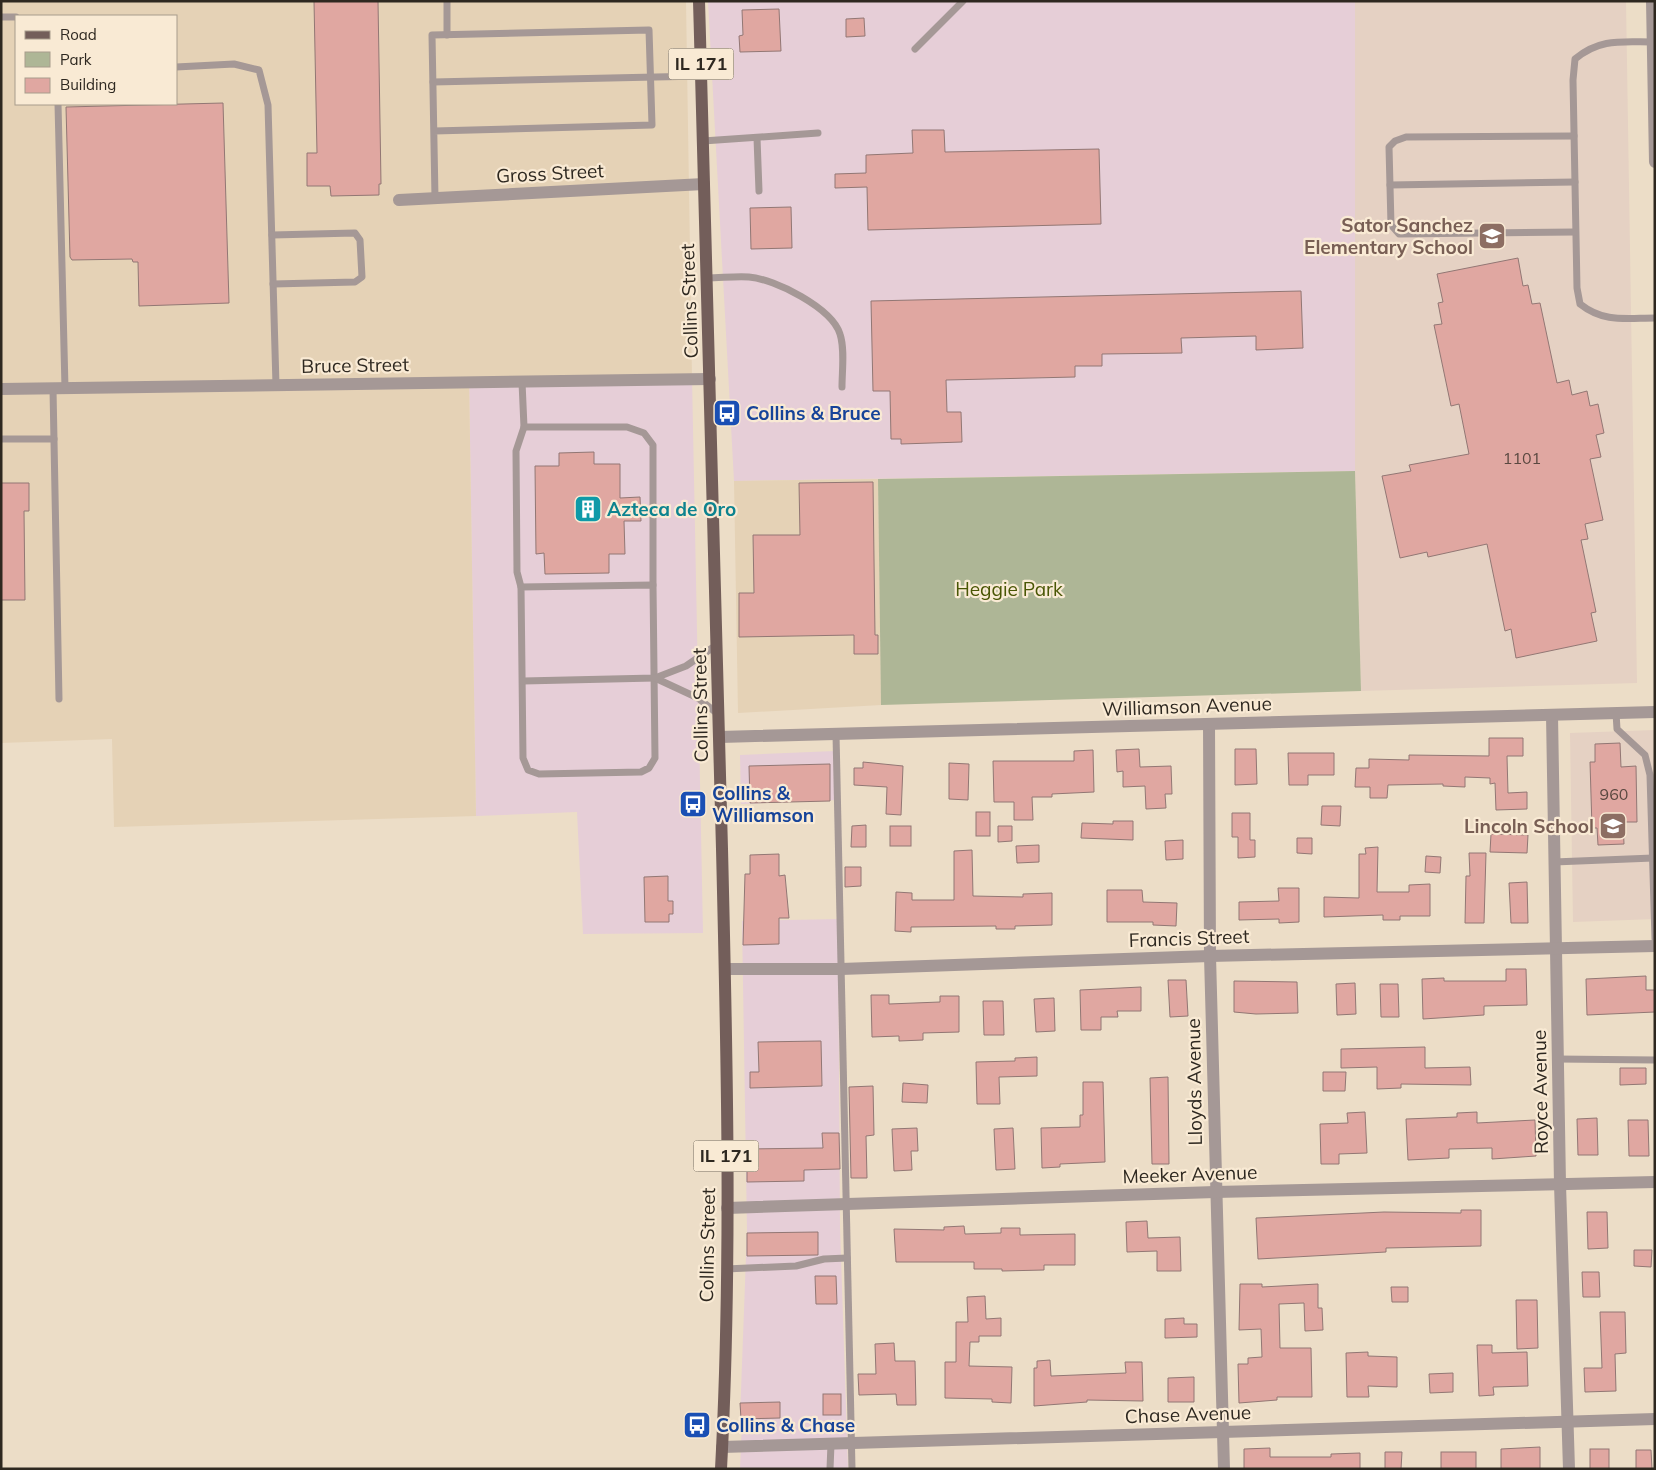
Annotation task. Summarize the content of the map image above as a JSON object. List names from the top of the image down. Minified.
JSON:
{"streets":{"main road":["IL 171","Collins Street"],"street":["Gross Street","Bruce Street","Williamson Avenue","Francis Street","Lloyds Avenue","Royce Avenue","Meeker Avenue","Chase Avenue"]},"crossings":[["Gross Street","Collins Street"],["Collins Street","Bruce Street"],["Collins Street","Williamson Avenue"],["Collins Street","Francis Street"],["Collins Street","Meeker Avenue"],["Collins Street","Chase Avenue"],["Williamson Avenue","Lloyds Avenue"],["Williamson Avenue","Royce Avenue"],["Francis Street","Lloyds Avenue"],["Francis Street","Royce Avenue"],["Lloyds Avenue","Meeker Avenue"],["Lloyds Avenue","Chase Avenue"],["Royce Avenue","Meeker Avenue"],["Royce Avenue","Chase Avenue"]],"parks":["Heggie Park"],"places":{"school or university":["Sator Sanchez Elementary School","Lincoln School"],"bus stop":["Collins & Bruce","Collins & Williamson","Collins & Chase"],"building":["Azteca de Oro"]},"house_numbers":["1101","960"],"legend":["Road","Park","Building"]}
